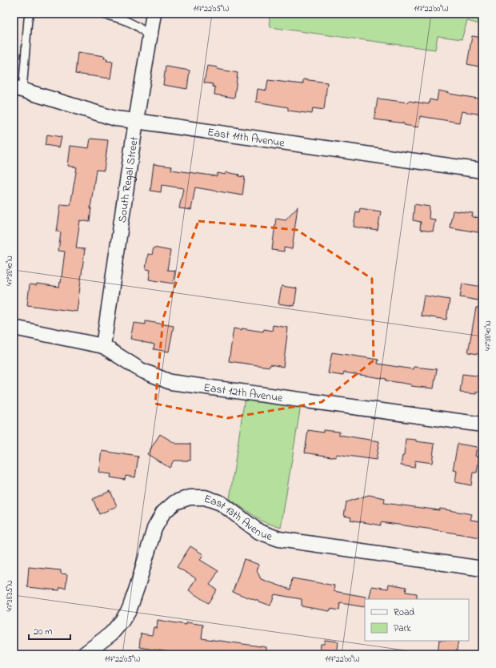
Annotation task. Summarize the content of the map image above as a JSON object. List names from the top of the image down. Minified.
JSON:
{"streets":{"street":["East 11th Avenue","South Regal Street","East 12th Avenue","East 13th Avenue"]},"crossings":[["East 11th Avenue","South Regal Street"],["South Regal Street","East 12th Avenue"]],"legend":["Road","Park"],"scale_bar":"20 m","coordinates":["117°22'05\"W","117°22'00\"W","47°38'40\"N","47°38'35\"N"]}
